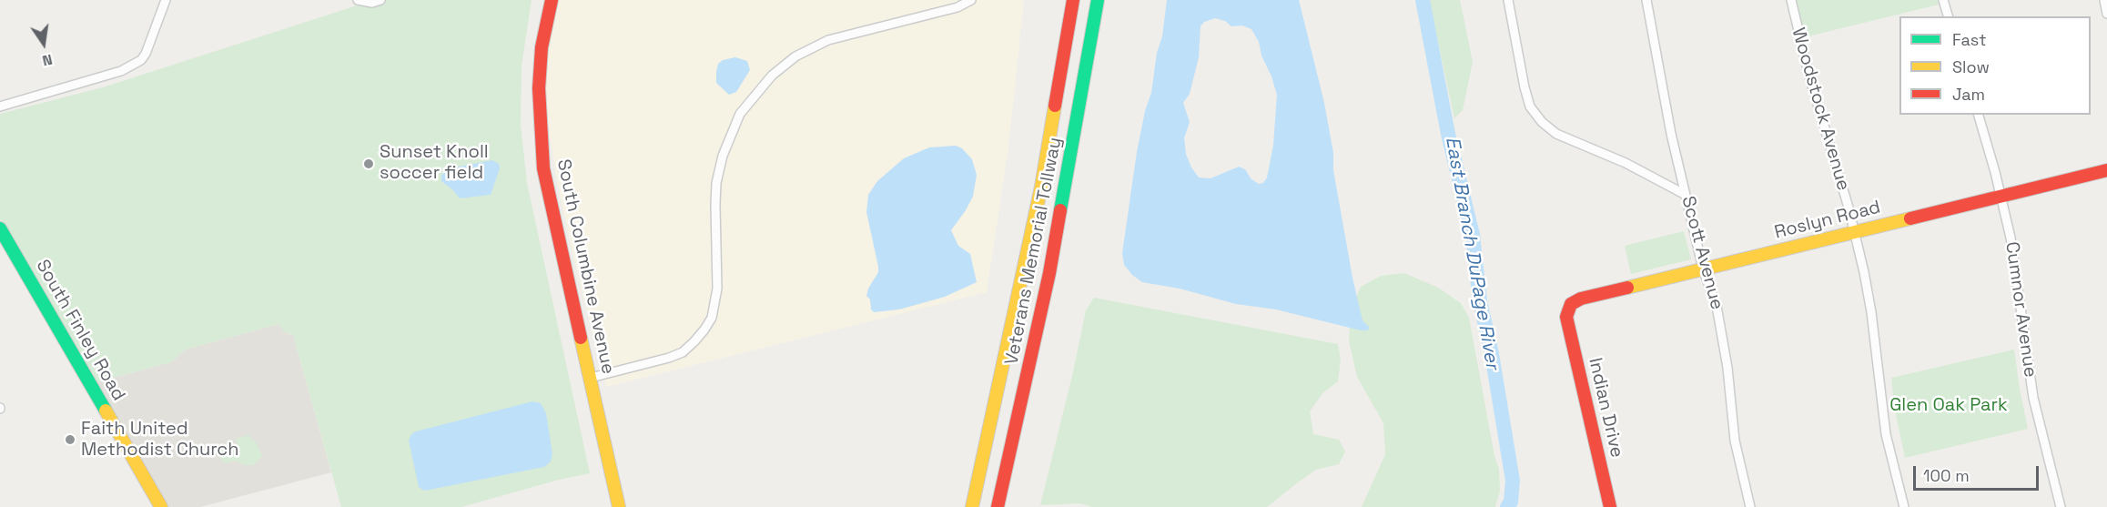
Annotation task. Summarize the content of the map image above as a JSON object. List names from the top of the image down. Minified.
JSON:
{"streets":{"main road":["Roslyn Road","Veterans Memorial Tollway","South Columbine Avenue","South Finley Road","Indian Drive"],"street":["Woodstock Avenue","Scott Avenue","Cumnor Avenue"]},"crossings":[["Woodstock Avenue","Roslyn Road"],["Roslyn Road","Scott Avenue"],["Roslyn Road","Cumnor Avenue"],["Roslyn Road","Indian Drive"]],"water":["East Branch DuPage River"],"parks":["Glen Oak Park"],"places":["Sunset Knoll soccer field","Faith United Methodist Church"],"legend":["Fast","Slow","Jam"],"scale_bar":"100 m","north":"bottom"}
